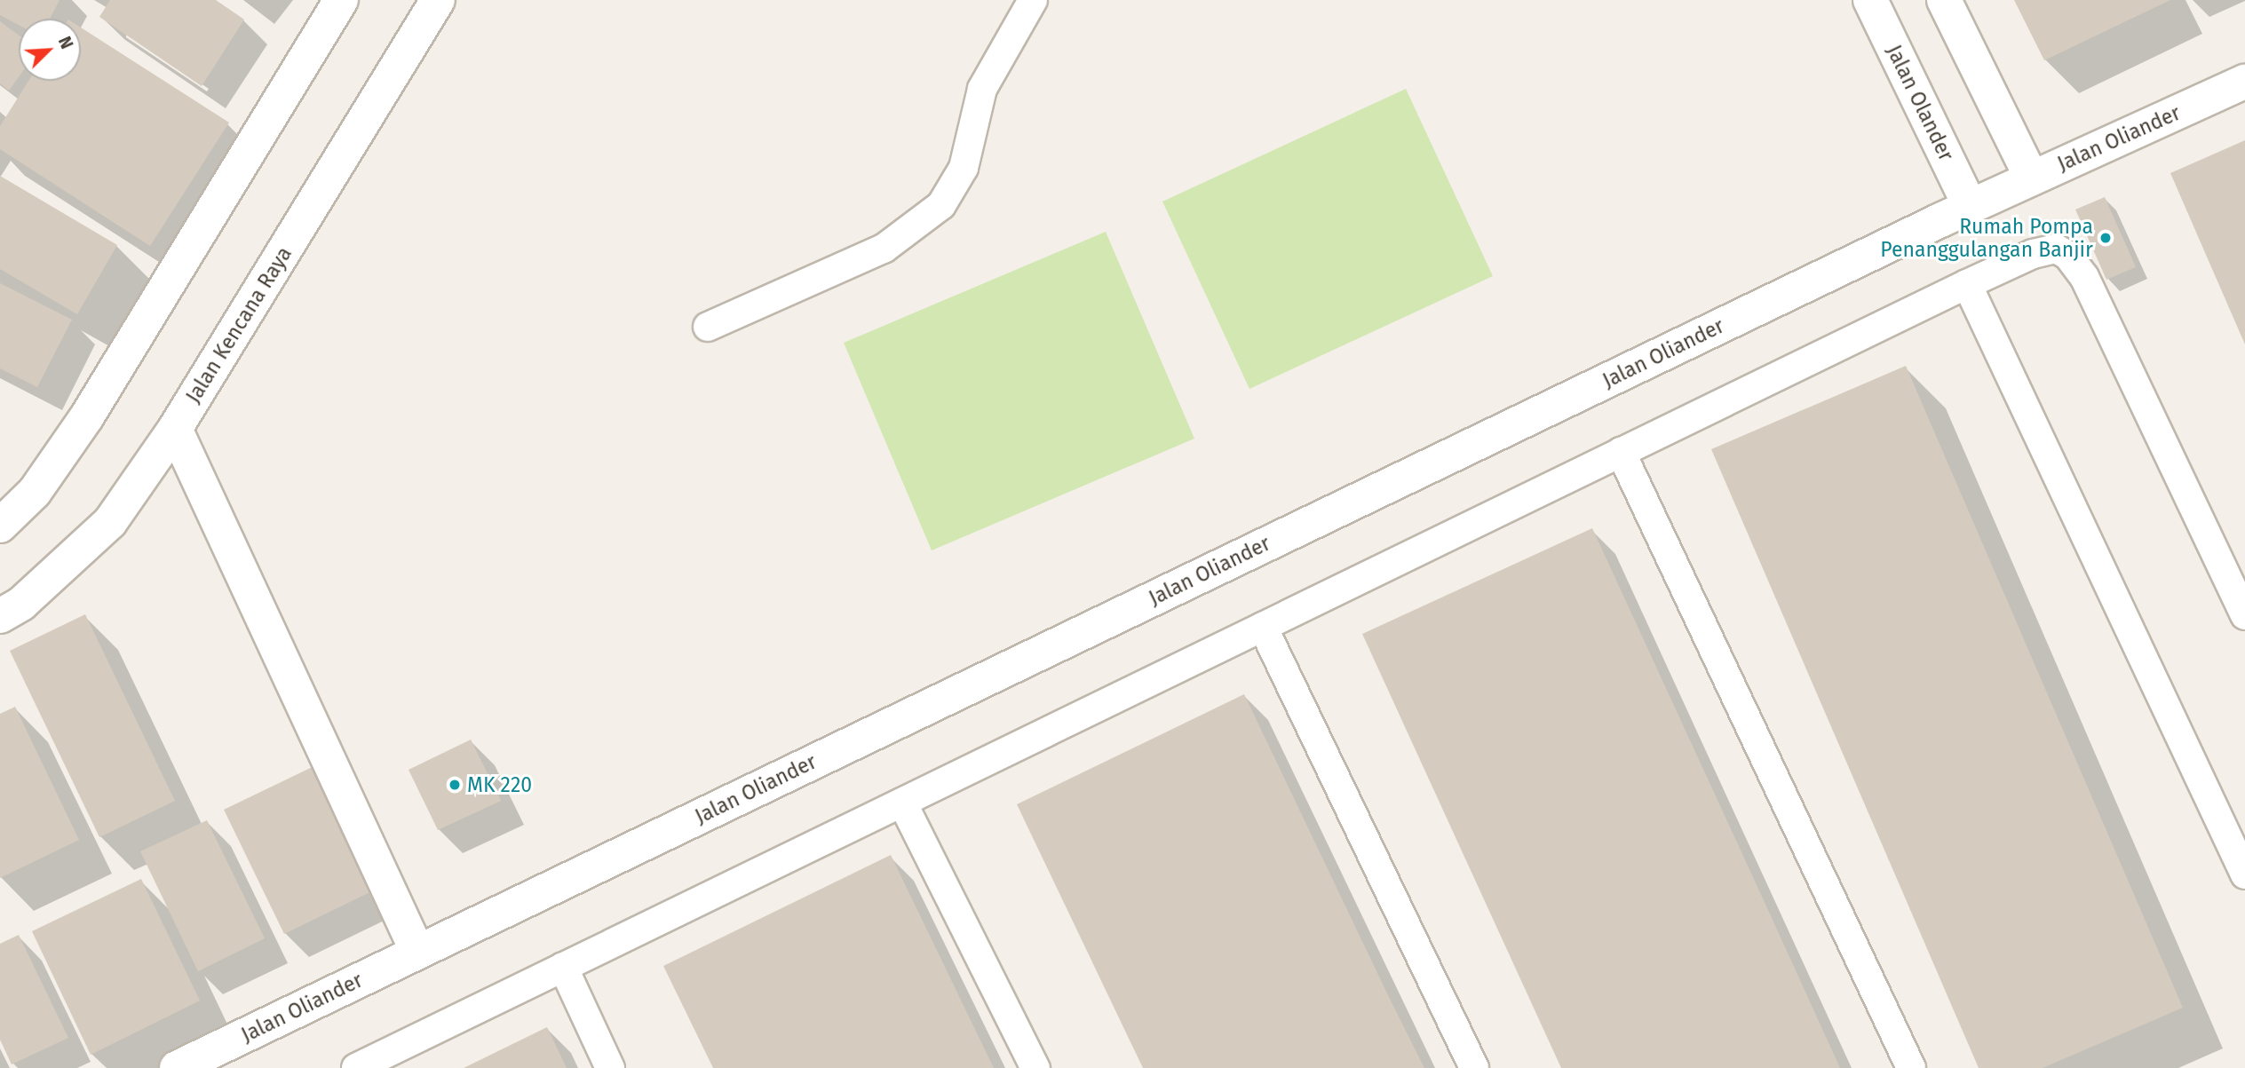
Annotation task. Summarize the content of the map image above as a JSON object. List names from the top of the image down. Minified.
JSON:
{"streets":{"street":["Jalan Olander","Jalan Oliander","Jalan Kencana Raya"]},"crossings":[["Jalan Olander","Jalan Oliander"]],"places":["Rumah Pompa Penanggulangan Banjir","MK 220"],"north":"top right"}
